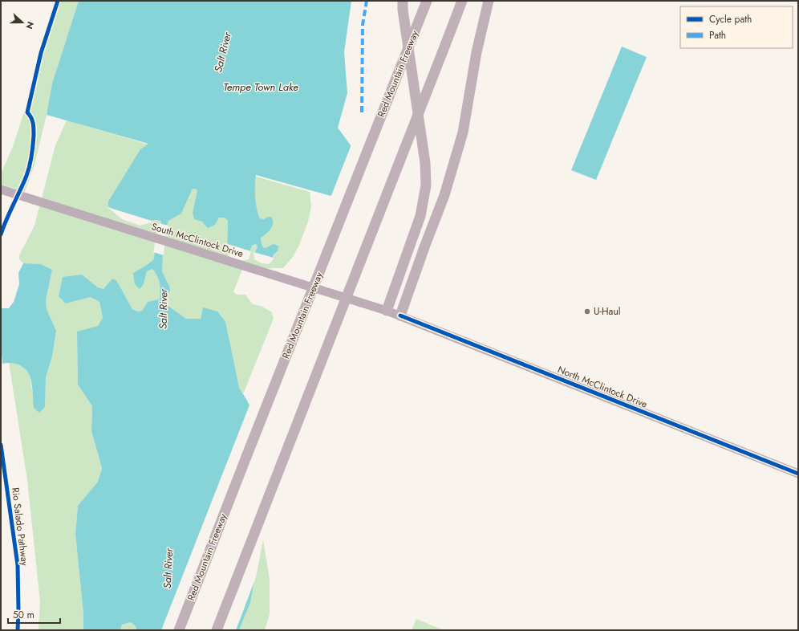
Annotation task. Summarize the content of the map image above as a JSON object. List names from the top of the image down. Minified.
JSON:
{"streets":{"highway":["Red Mountain Freeway"],"main road":["South McClintock Drive","North McClintock Drive"],"cycle path":["Rio Salado Pathway"]},"crossings":[["South McClintock Drive","North McClintock Drive"]],"water":["Salt River","Tempe Town Lake"],"places":["U-Haul"],"legend":["Cycle path","Path"],"scale_bar":"50 m","north":"right"}
